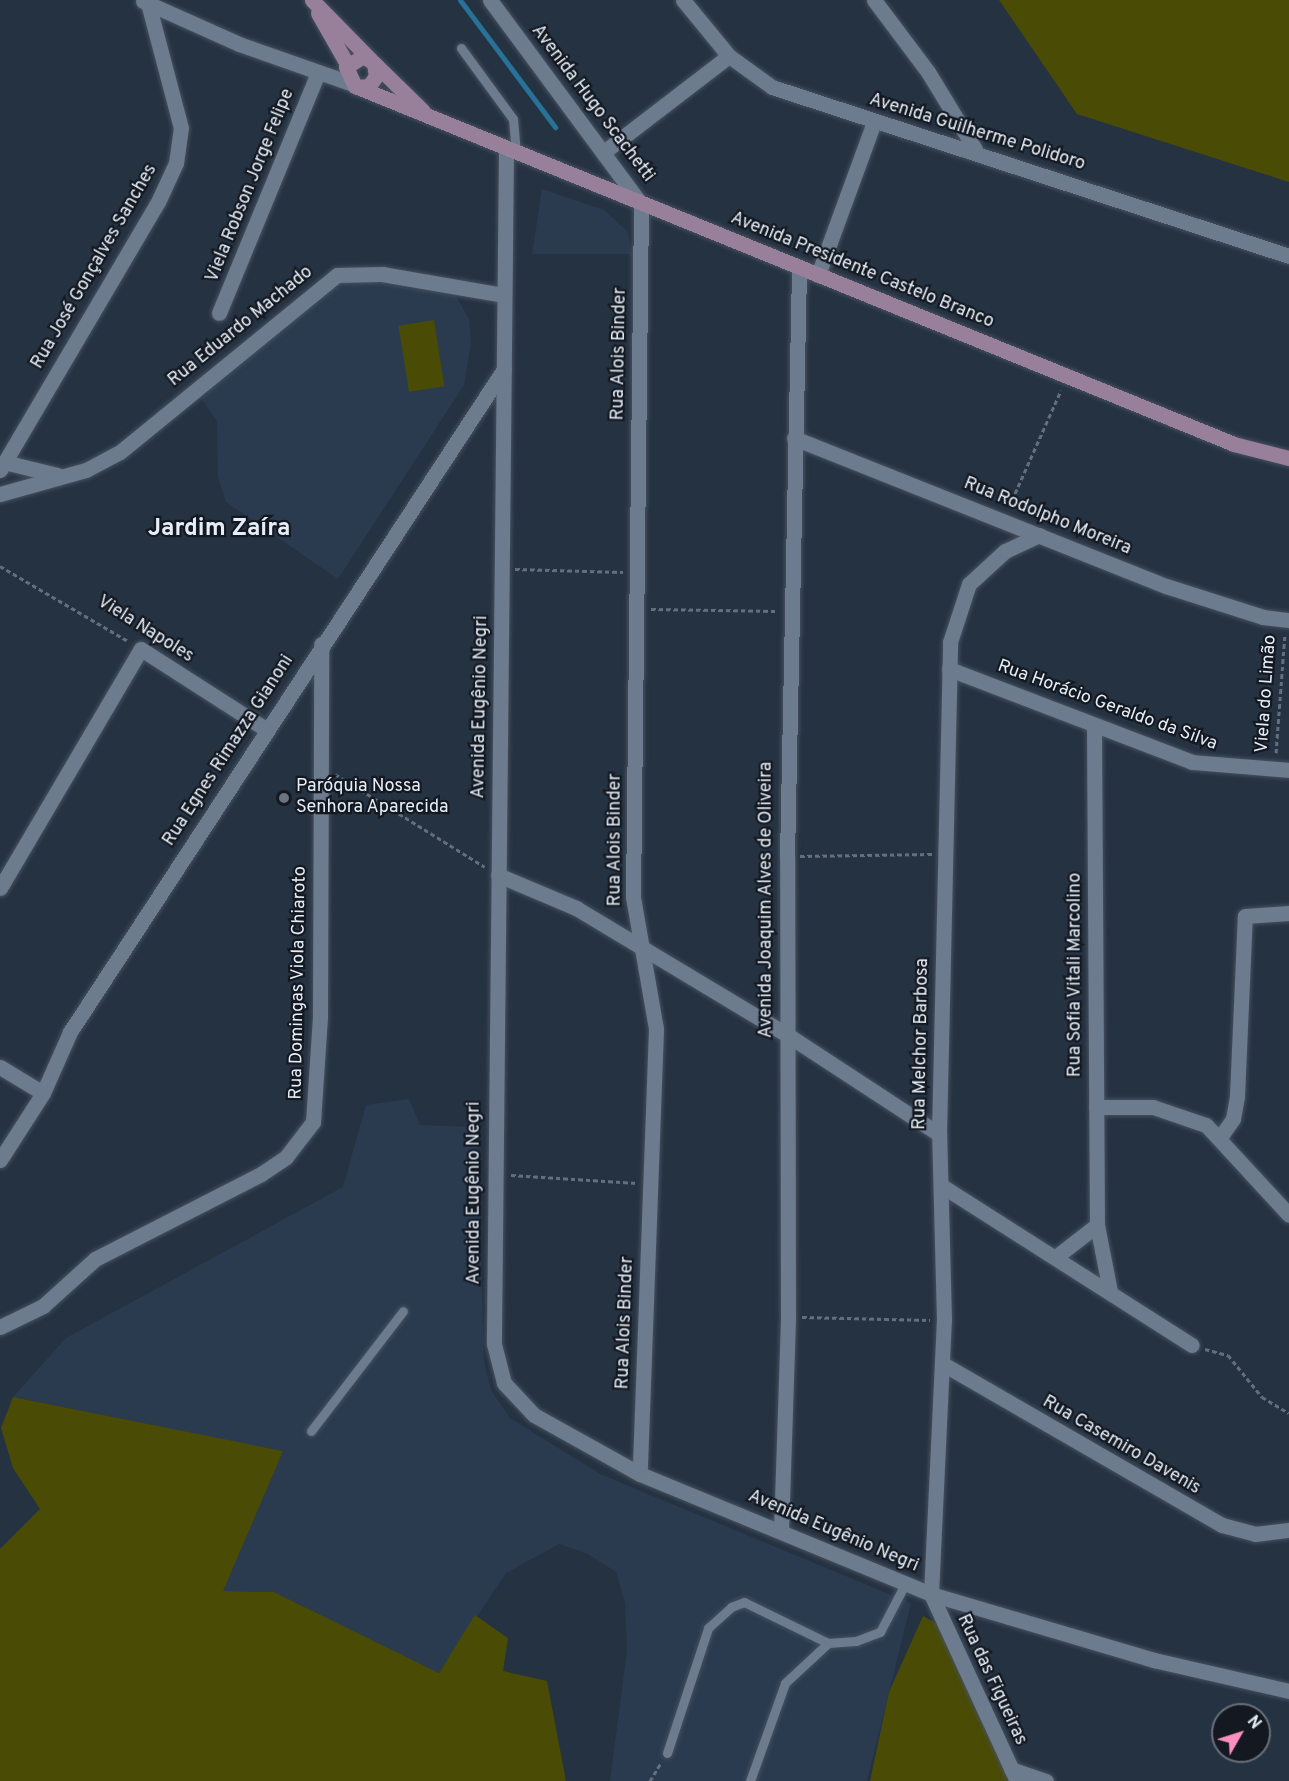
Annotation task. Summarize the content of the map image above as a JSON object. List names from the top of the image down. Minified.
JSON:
{"streets":{"street":["Avenida Hugo Scachetti","Avenida Guilherme Polidoro","Viela Robson Jorge Felipe","Rua José Gonçalves Sanches","Avenida Presidente Castelo Branco","Rua Eduardo Machado","Rua Alois Binder","Rua Rodolpho Moreira","Viela Napoles","Rua Horácio Geraldo da Silva","Avenida Eugênio Negri","Rua Egnes Rimazza Gianoni","Avenida Joaquim Alves de Oliveira","Rua Sofia Vitali Marcolino","Rua Domingas Viola Chiaroto","Rua Melchor Barbosa","Rua Casemiro Davenis","Rua das Figueiras"],"path":["Viela do Limão"]},"crossings":[["Avenida Hugo Scachetti","Avenida Presidente Castelo Branco"],["Avenida Hugo Scachetti","Rua Alois Binder"],["Rua José Gonçalves Sanches","Rua Eduardo Machado"],["Avenida Presidente Castelo Branco","Rua Alois Binder"],["Avenida Presidente Castelo Branco","Avenida Eugênio Negri"],["Avenida Presidente Castelo Branco","Avenida Joaquim Alves de Oliveira"],["Rua Eduardo Machado","Avenida Eugênio Negri"],["Rua Alois Binder","Avenida Eugênio Negri"],["Rua Rodolpho Moreira","Viela do Limão"],["Rua Rodolpho Moreira","Avenida Joaquim Alves de Oliveira"],["Rua Rodolpho Moreira","Rua Melchor Barbosa"],["Viela Napoles","Rua Egnes Rimazza Gianoni"],["Viela do Limão","Rua Horácio Geraldo da Silva"],["Rua Horácio Geraldo da Silva","Rua Sofia Vitali Marcolino"],["Rua Horácio Geraldo da Silva","Rua Melchor Barbosa"],["Avenida Eugênio Negri","Rua Egnes Rimazza Gianoni"],["Avenida Eugênio Negri","Avenida Joaquim Alves de Oliveira"],["Avenida Eugênio Negri","Rua Melchor Barbosa"],["Avenida Eugênio Negri","Rua das Figueiras"],["Rua Egnes Rimazza Gianoni","Rua Domingas Viola Chiaroto"],["Rua Melchor Barbosa","Rua Casemiro Davenis"],["Rua Melchor Barbosa","Rua das Figueiras"]],"districts":["Jardim Zaíra"],"places":["Paróquia Nossa Senhora Aparecida"],"north":"top right"}
